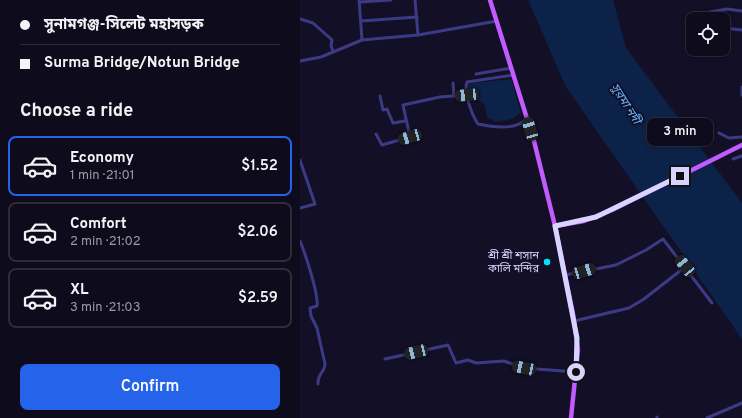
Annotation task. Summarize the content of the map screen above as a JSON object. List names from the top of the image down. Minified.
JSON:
{"water":["সুরমা নদী"],"places":["শ্রী শ্রী শসান কালি মন্দির"],"page":{"banner":["সুনামগঞ্জ-সিলেট মহাসড়ক","Surma Bridge/Notun Bridge"],"heading":"Choose a ride","bubble":"3 min","list":[{"name":"Economy","note":"1 min · 21:01","value":"$1.52"},{"name":"Comfort","note":"2 min · 21:02","value":"$2.06"},{"name":"XL","note":"3 min · 21:03","value":"$2.59"}],"buttons":"Confirm"}}
